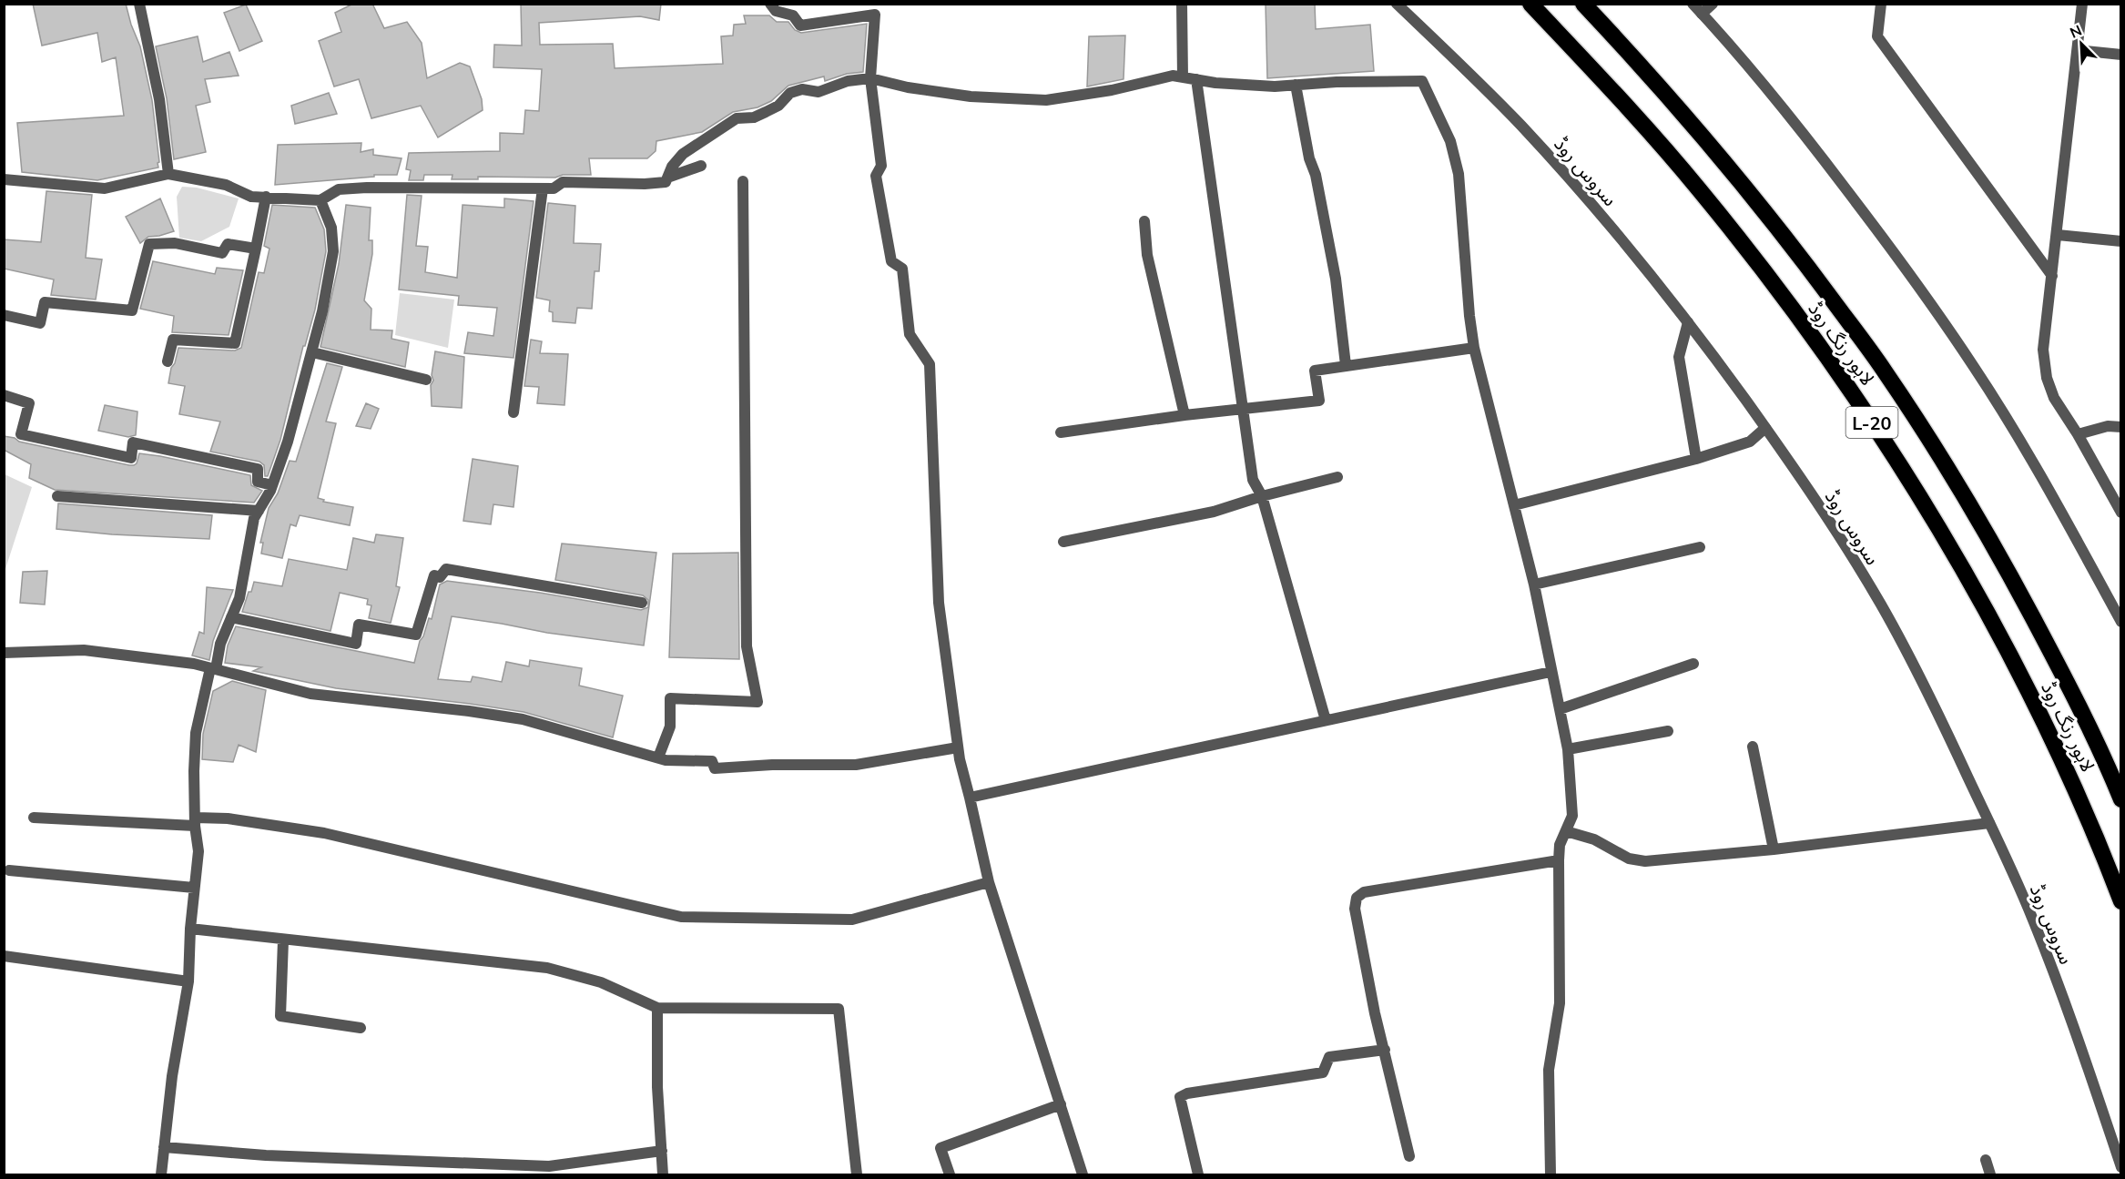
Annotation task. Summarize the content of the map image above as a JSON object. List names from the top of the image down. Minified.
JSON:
{"streets":{"highway":["لاہور رنگ روڈ","L-20"],"street":["سروس روڈ"]},"north":"top left"}
